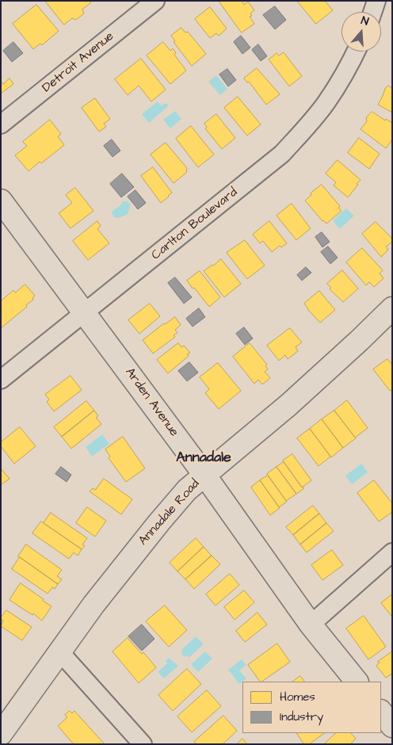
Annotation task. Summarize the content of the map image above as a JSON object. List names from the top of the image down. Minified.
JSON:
{"streets":{"street":["Detroit Avenue","Carlton Boulevard","Arden Avenue","Annadale Road"]},"crossings":[["Carlton Boulevard","Arden Avenue"],["Arden Avenue","Annadale Road"]],"districts":["Annadale"],"legend":["Homes","Industry"],"north":"top"}
